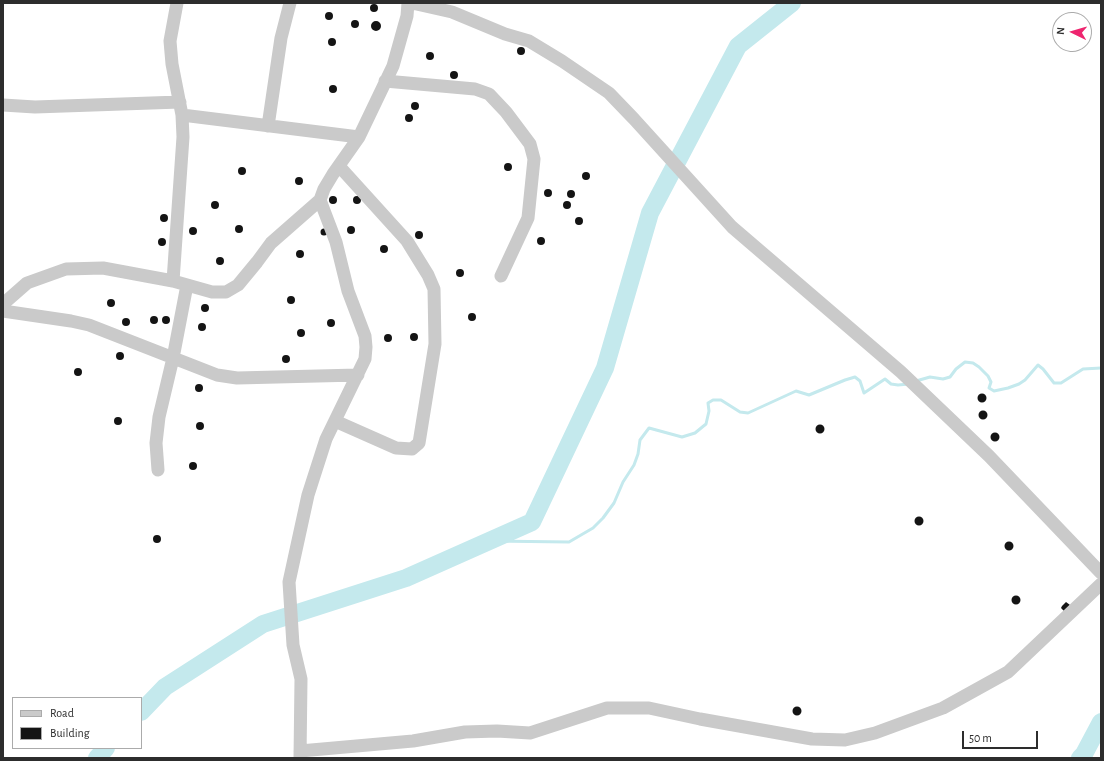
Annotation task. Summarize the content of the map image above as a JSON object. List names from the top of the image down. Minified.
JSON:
{"legend":["Road","Building"],"scale_bar":"50 m","north":"left"}
